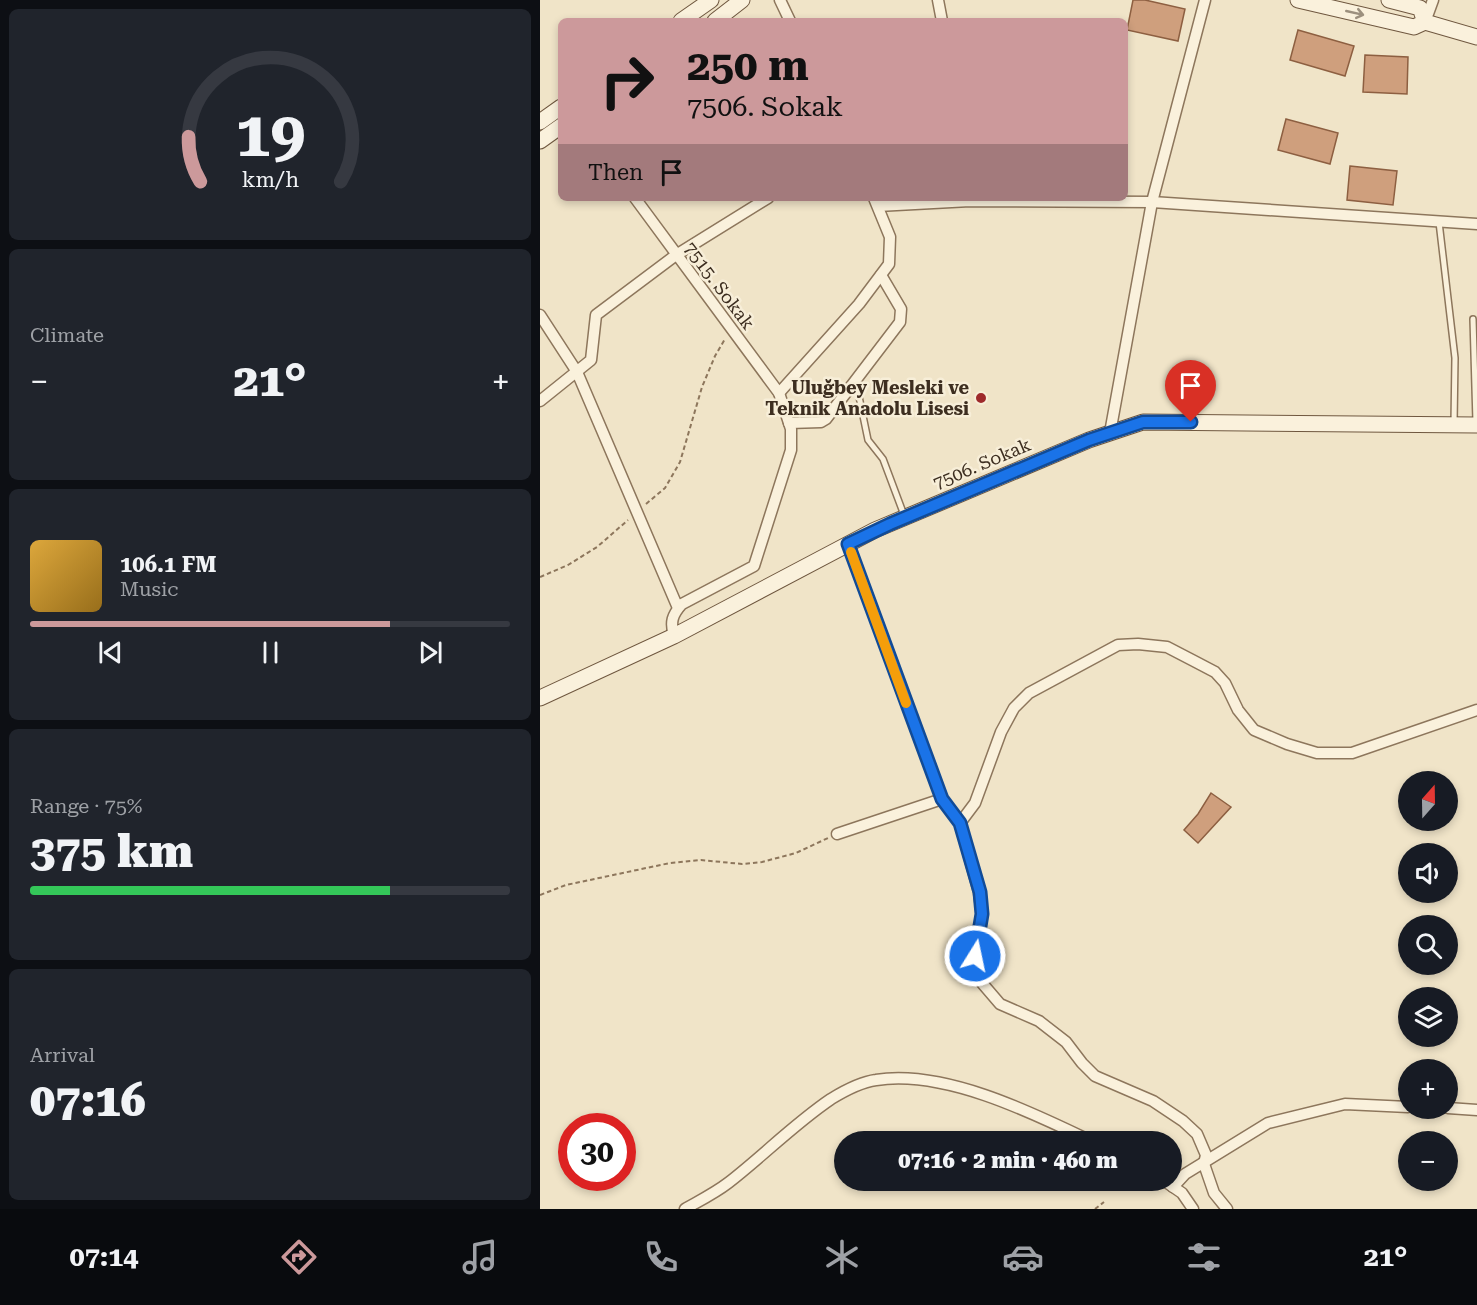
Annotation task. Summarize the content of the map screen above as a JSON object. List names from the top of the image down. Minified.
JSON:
{"streets":{"street":["7515. Sokak","7506. Sokak"]},"places":["Uluğbey Mesleki ve Teknik Anadolu Lisesi"],"north":"top","page":{"turn":["250 m","7506. Sokak"],"then":"Then","tile":["Climate",["Range · 75%","375 km"],["Arrival","07:16"]],"heat":["−","21°","+"],"song":["106.1 FM","Music"],"map_buttons":["+","−"],"limit":"30","trip":"07:16 · 2 min · 460 m","tabs":["07:14","21°"],"gauge":["19","km/h"]}}
